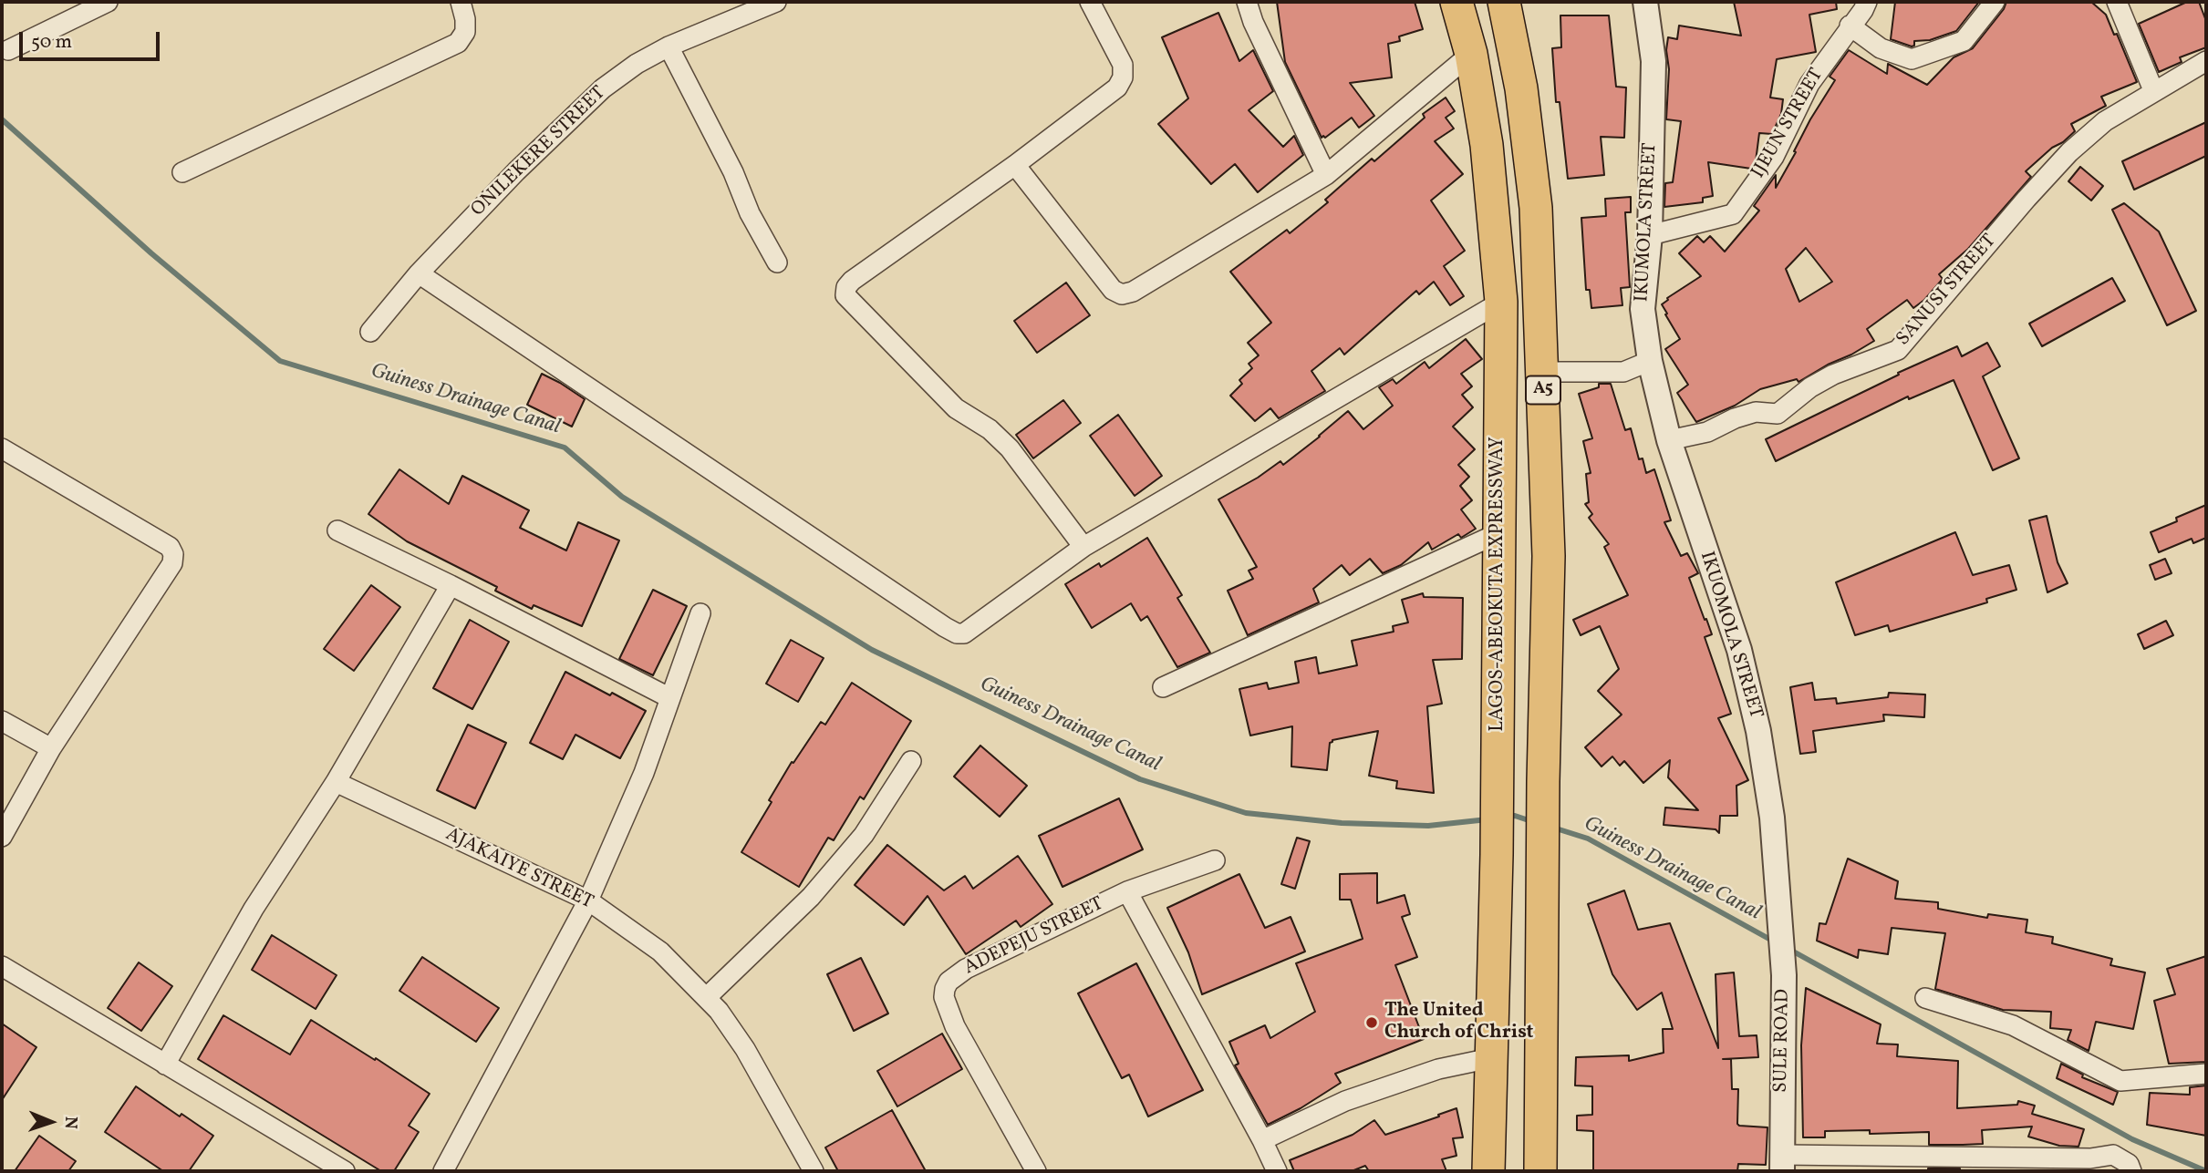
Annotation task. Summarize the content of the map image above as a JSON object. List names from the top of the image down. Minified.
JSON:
{"streets":{"highway":["A5","LAGOS-ABEOKUTA EXPRESSWAY"],"street":["IJEUN STREET","ONILEKERE STREET","IKUMOLA STREET","SANUSI STREET","IKUOMOLA STREET","AJAKAIYE STREET","ADEPEJU STREET","SULE ROAD"]},"crossings":[["IJEUN STREET","IKUMOLA STREET"],["IKUMOLA STREET","SANUSI STREET"],["IKUMOLA STREET","IKUOMOLA STREET"],["SANUSI STREET","IKUOMOLA STREET"],["IKUOMOLA STREET","SULE ROAD"]],"water":["Guiness Drainage Canal"],"places":["The United Church of Christ"],"scale_bar":"50 m","north":"right"}
